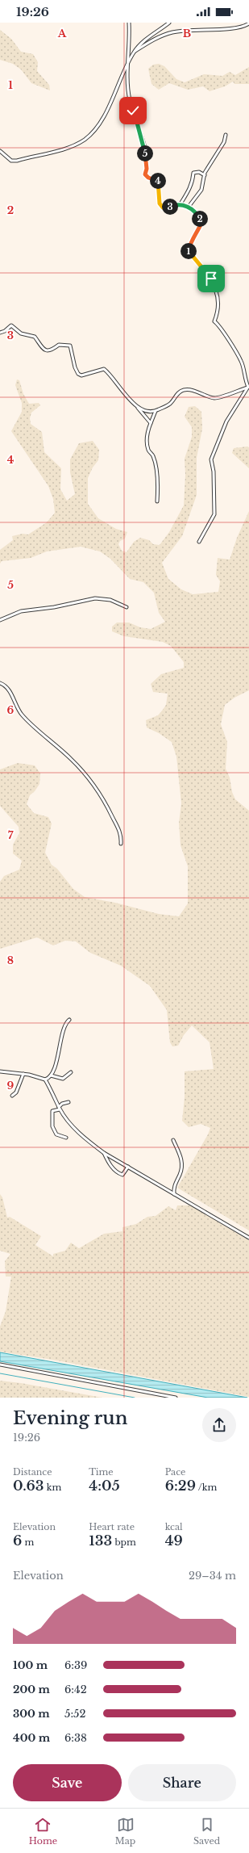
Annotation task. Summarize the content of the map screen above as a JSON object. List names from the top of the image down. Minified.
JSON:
{"page":{"status":"19:26","pins":["5","4","3","2","1"],"heading":["Evening run","19:26"],"stats":[["Distance","0.63 km"],["Time","4:05"],["Pace","6:29 /km"],["Elevation","6 m"],["Heart rate","133 bpm"],["kcal","49"]],"chart":["Elevation","29–34 m"],"list":[{"name":"100 m","note":"6:39"},{"name":"200 m","note":"6:42"},{"name":"300 m","note":"5:52"},{"name":"400 m","note":"6:38"}],"buttons":["Save","Share"],"tabs":["Home","Map","Saved"]},"grid":{"columns":["A","B"],"rows":["1","2","3","4","5","6","7","8","9"]}}
